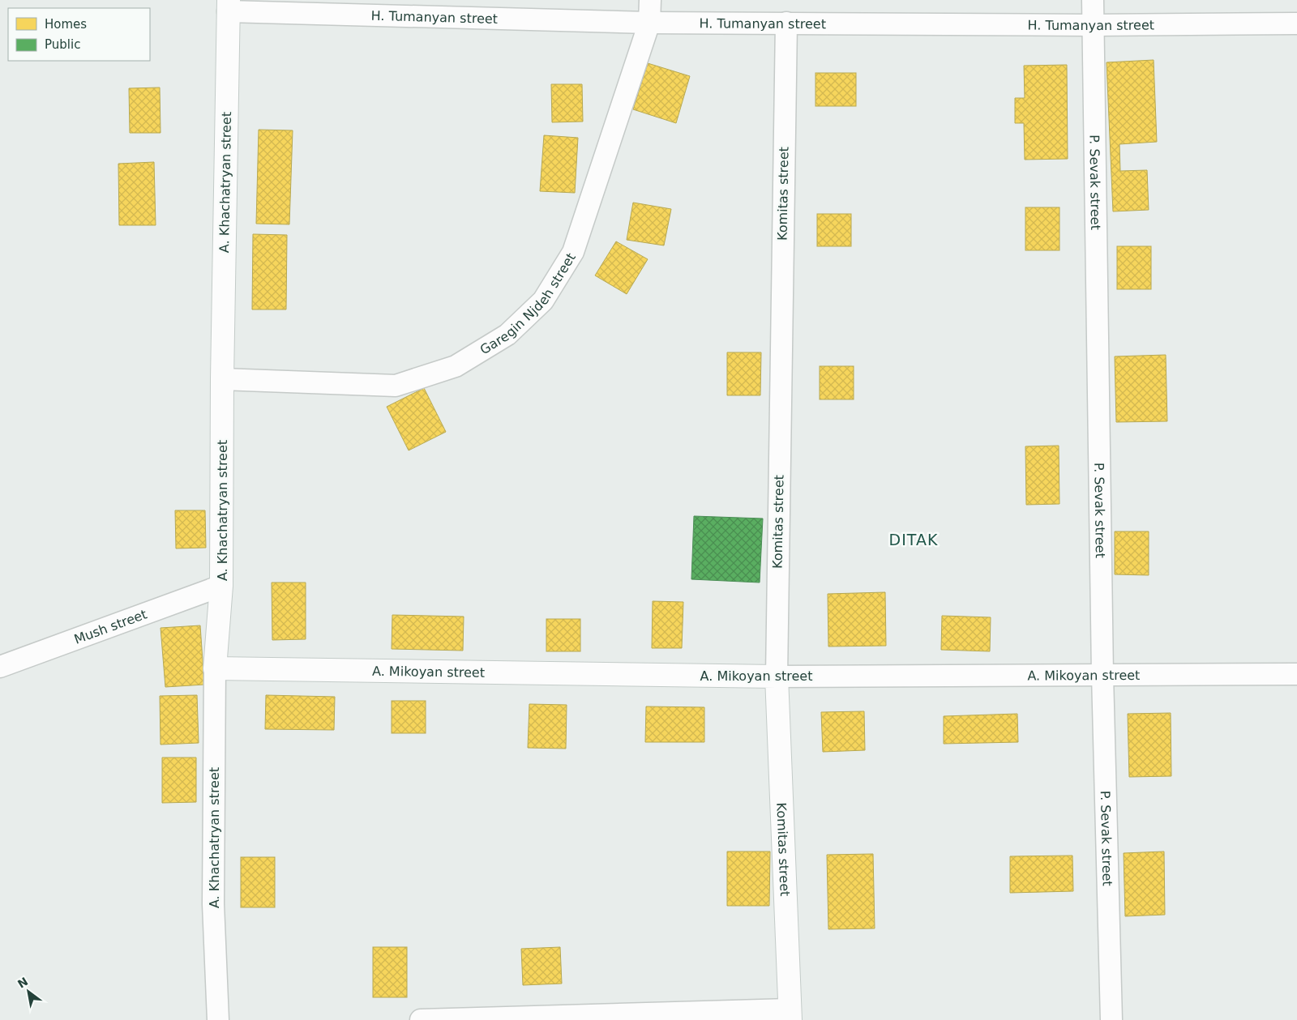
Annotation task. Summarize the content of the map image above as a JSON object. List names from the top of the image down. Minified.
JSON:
{"streets":{"main road":["A. Khachatryan street","Komitas street","A. Mikoyan street"],"street":["H. Tumanyan street","P. Sevak street","Garegin Njdeh street","Mush street"]},"crossings":[["H. Tumanyan street","A. Khachatryan street"],["H. Tumanyan street","P. Sevak street"],["H. Tumanyan street","Komitas street"],["H. Tumanyan street","Garegin Njdeh street"],["A. Khachatryan street","Garegin Njdeh street"],["A. Khachatryan street","Mush street"],["A. Khachatryan street","A. Mikoyan street"],["P. Sevak street","A. Mikoyan street"],["Komitas street","A. Mikoyan street"]],"districts":["DITAK"],"legend":["Homes","Public"],"north":"top left"}
